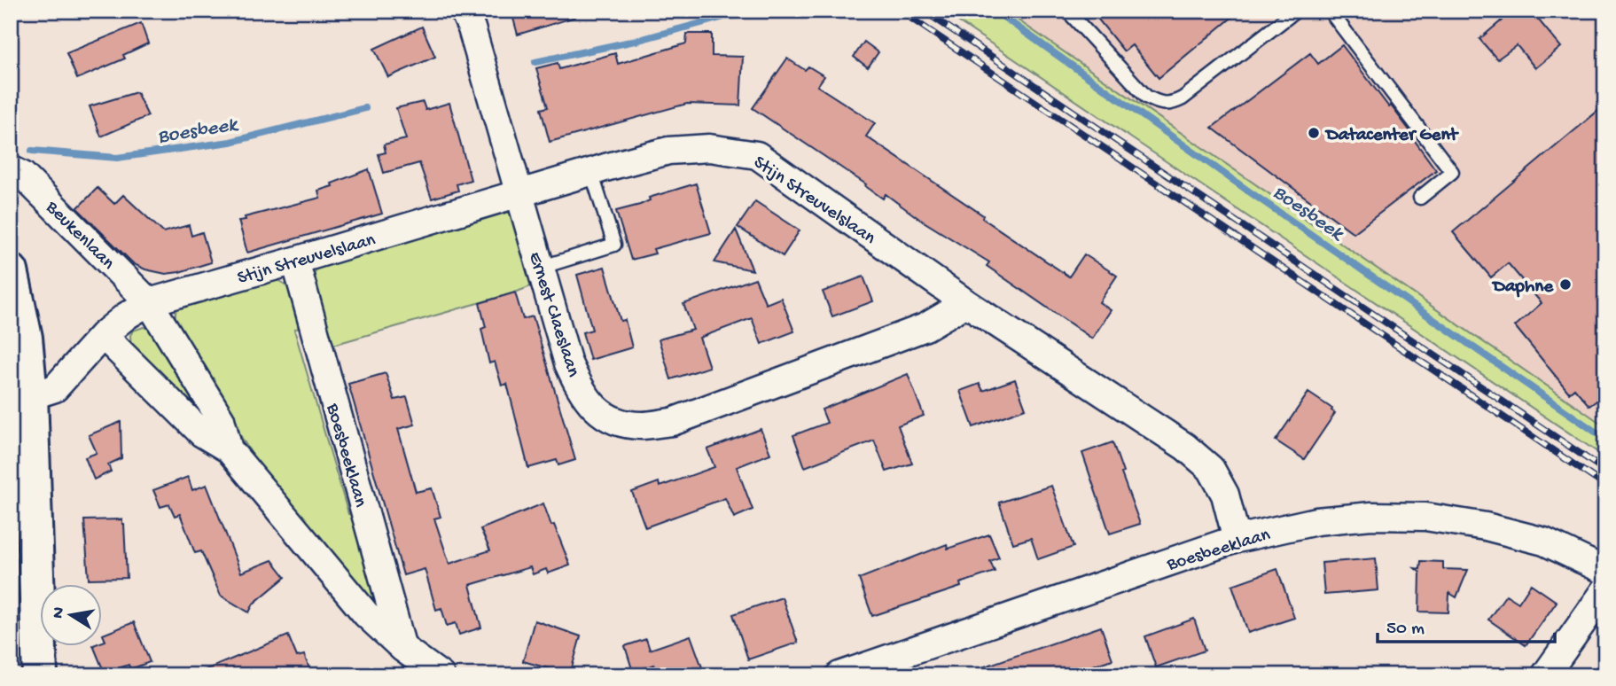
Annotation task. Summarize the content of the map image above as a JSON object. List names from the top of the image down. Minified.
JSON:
{"streets":{"street":["Stijn Streuvelslaan","Beukenlaan","Ernest Claeslaan","Boesbeeklaan"]},"crossings":[["Stijn Streuvelslaan","Beukenlaan"],["Stijn Streuvelslaan","Ernest Claeslaan"],["Stijn Streuvelslaan","Boesbeeklaan"]],"water":["Boesbeek"],"places":["Datacenter Gent","Daphne"],"scale_bar":"50 m","north":"left"}
